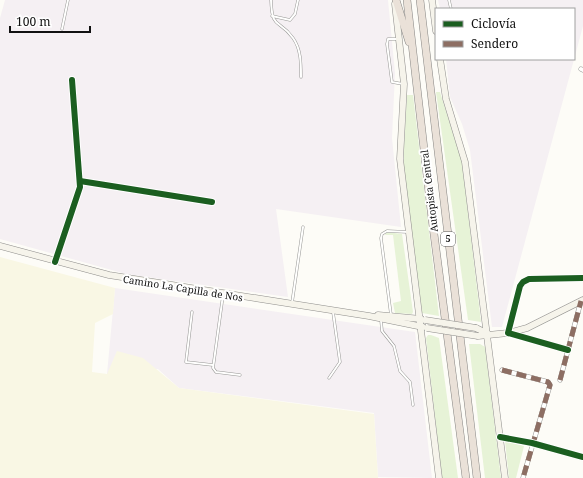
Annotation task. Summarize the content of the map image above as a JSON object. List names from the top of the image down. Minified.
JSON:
{"streets":{"highway":["Autopista Central","5"],"main road":["Camino La Capilla de Nos"]},"legend":["Ciclovía","Sendero"],"scale_bar":"100 m"}
